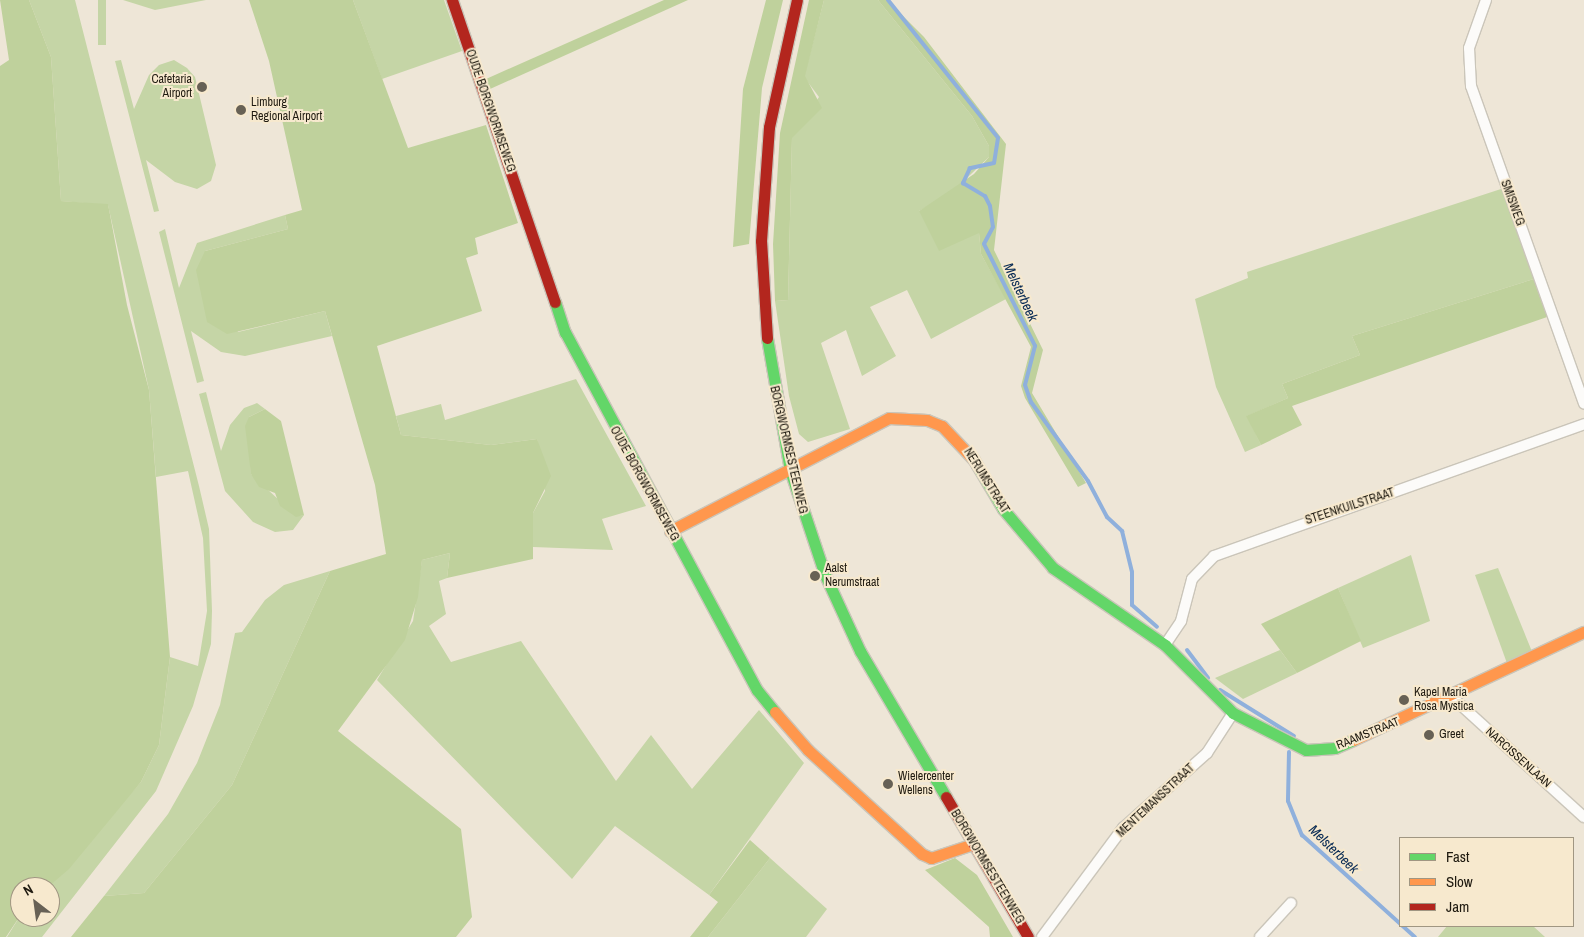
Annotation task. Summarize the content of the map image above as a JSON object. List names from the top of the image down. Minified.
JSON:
{"streets":{"street":["OUDE BORGWORMSEWEG","SMISWEG","BORGWORMSESTEENWEG","NERUMSTRAAT","STEENKUILSTRAAT","RAAMSTRAAT","NARCISSENLAAN","MENTEMANSSTRAAT"]},"crossings":[["OUDE BORGWORMSEWEG","BORGWORMSESTEENWEG"],["OUDE BORGWORMSEWEG","NERUMSTRAAT"],["BORGWORMSESTEENWEG","NERUMSTRAAT"],["NERUMSTRAAT","STEENKUILSTRAAT"],["NERUMSTRAAT","RAAMSTRAAT"],["NERUMSTRAAT","MENTEMANSSTRAAT"],["RAAMSTRAAT","NARCISSENLAAN"],["RAAMSTRAAT","MENTEMANSSTRAAT"]],"water":["Melsterbeek"],"places":["Cafetaria Airport","Limburg Regional Airport","Aalst Nerumstraat","Kapel Maria Rosa Mystica","Greet","Wielercenter Wellens"],"legend":["Fast","Slow","Jam"],"north":"top left"}
